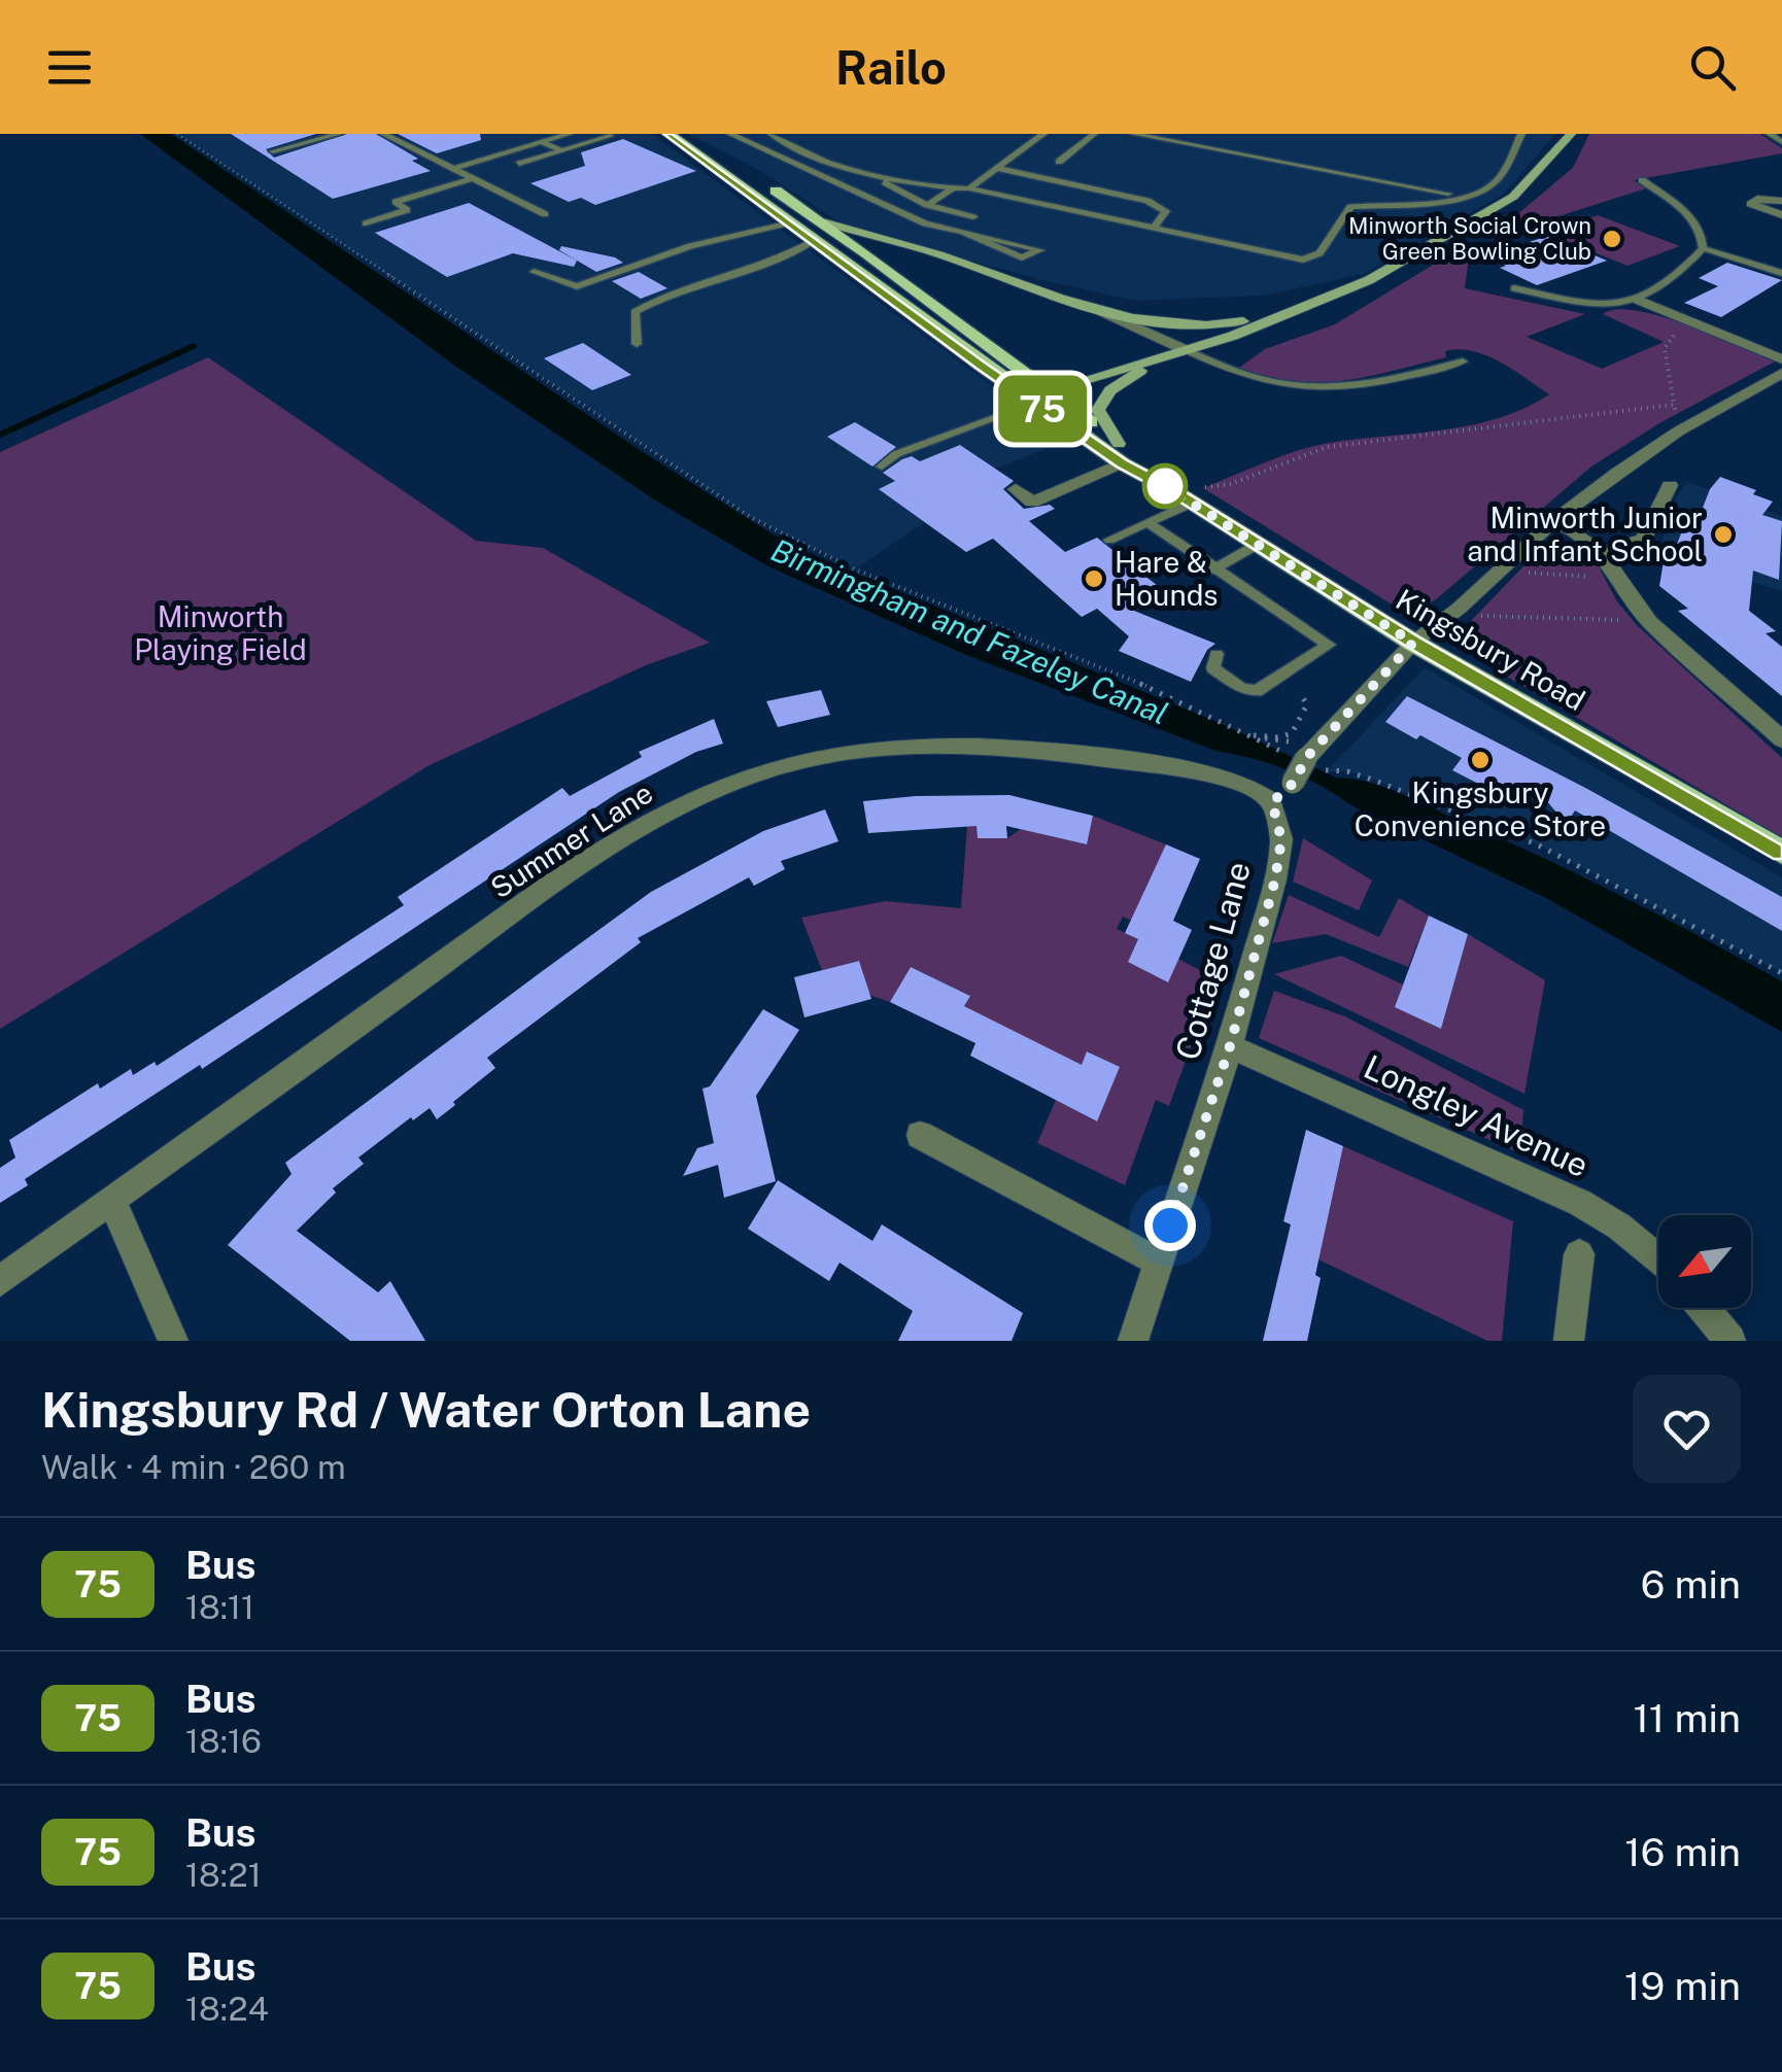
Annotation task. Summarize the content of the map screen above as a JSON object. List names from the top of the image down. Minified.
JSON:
{"streets":{"main road":["Kingsbury Road"],"street":["Summer Lane","Cottage Lane","Longley Avenue"]},"crossings":[["Summer Lane","Cottage Lane"],["Cottage Lane","Longley Avenue"]],"water":["Birmingham and Fazeley Canal"],"parks":["Minworth Playing Field"],"places":["Minworth Social Crown Green Bowling Club","Minworth Junior and Infant School","Hare & Hounds","Kingsbury Convenience Store"],"lines":["bus line 75"],"north":"bottom left","page":{"header":"Railo","on_map":"75","heading":["Kingsbury Rd / Water Orton Lane","Walk · 4 min · 260 m"],"list":[{"mark":"75","name":"Bus","note":"18:11","value":"6 min"},{"mark":"75","name":"Bus","note":"18:16","value":"11 min"},{"mark":"75","name":"Bus","note":"18:21","value":"16 min"},{"mark":"75","name":"Bus","note":"18:24","value":"19 min"}]}}
